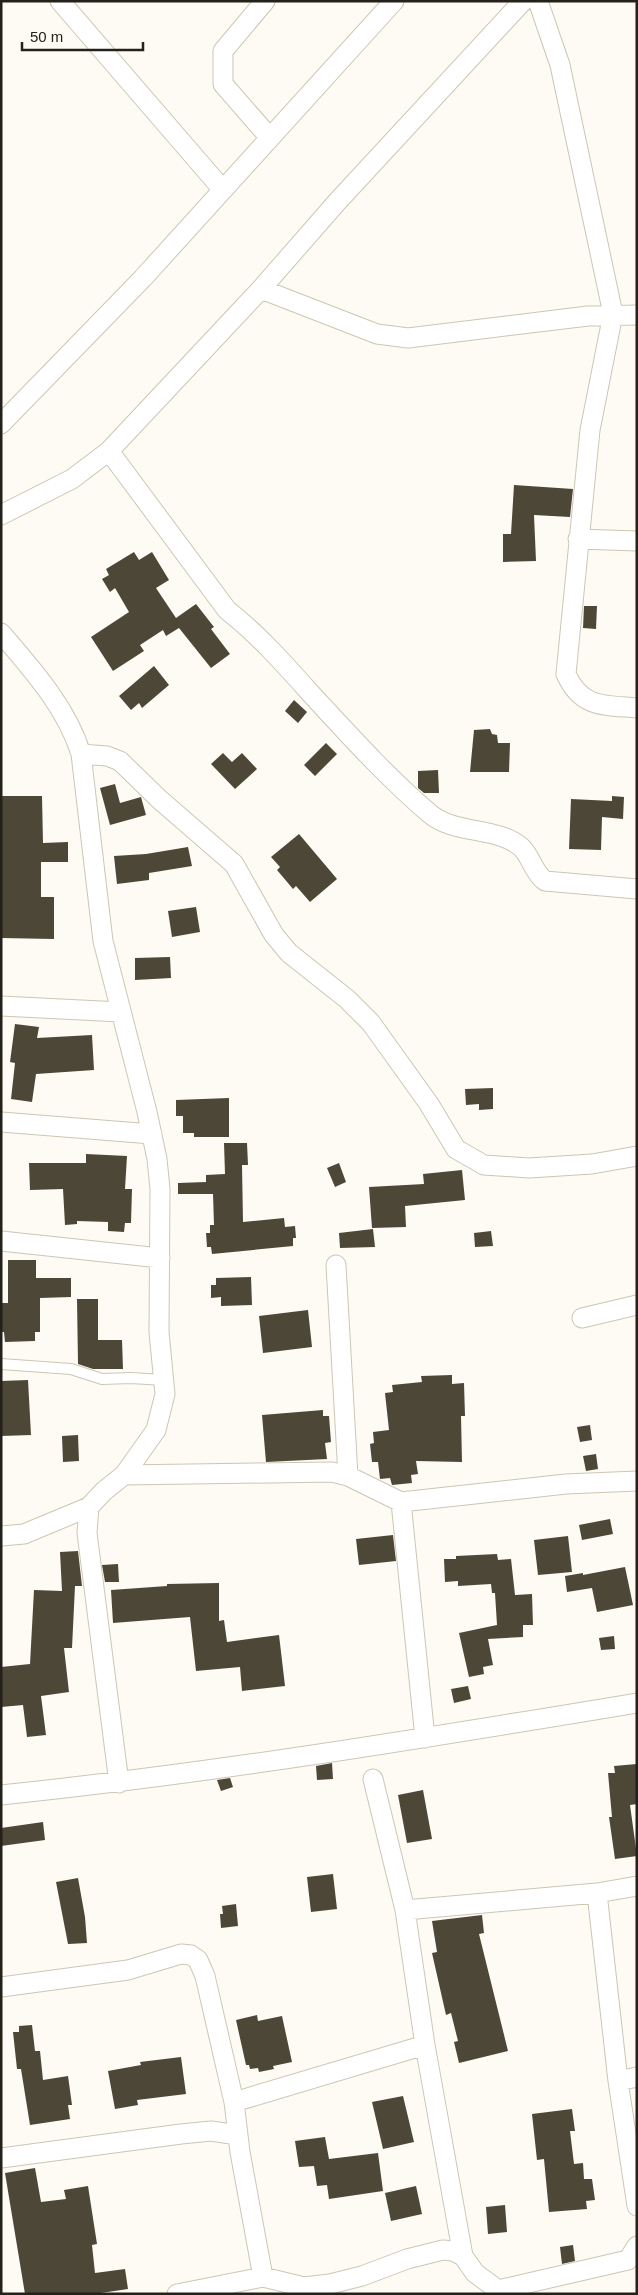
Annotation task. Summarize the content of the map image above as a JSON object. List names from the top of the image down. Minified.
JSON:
{"scale_bar":"50 m"}
